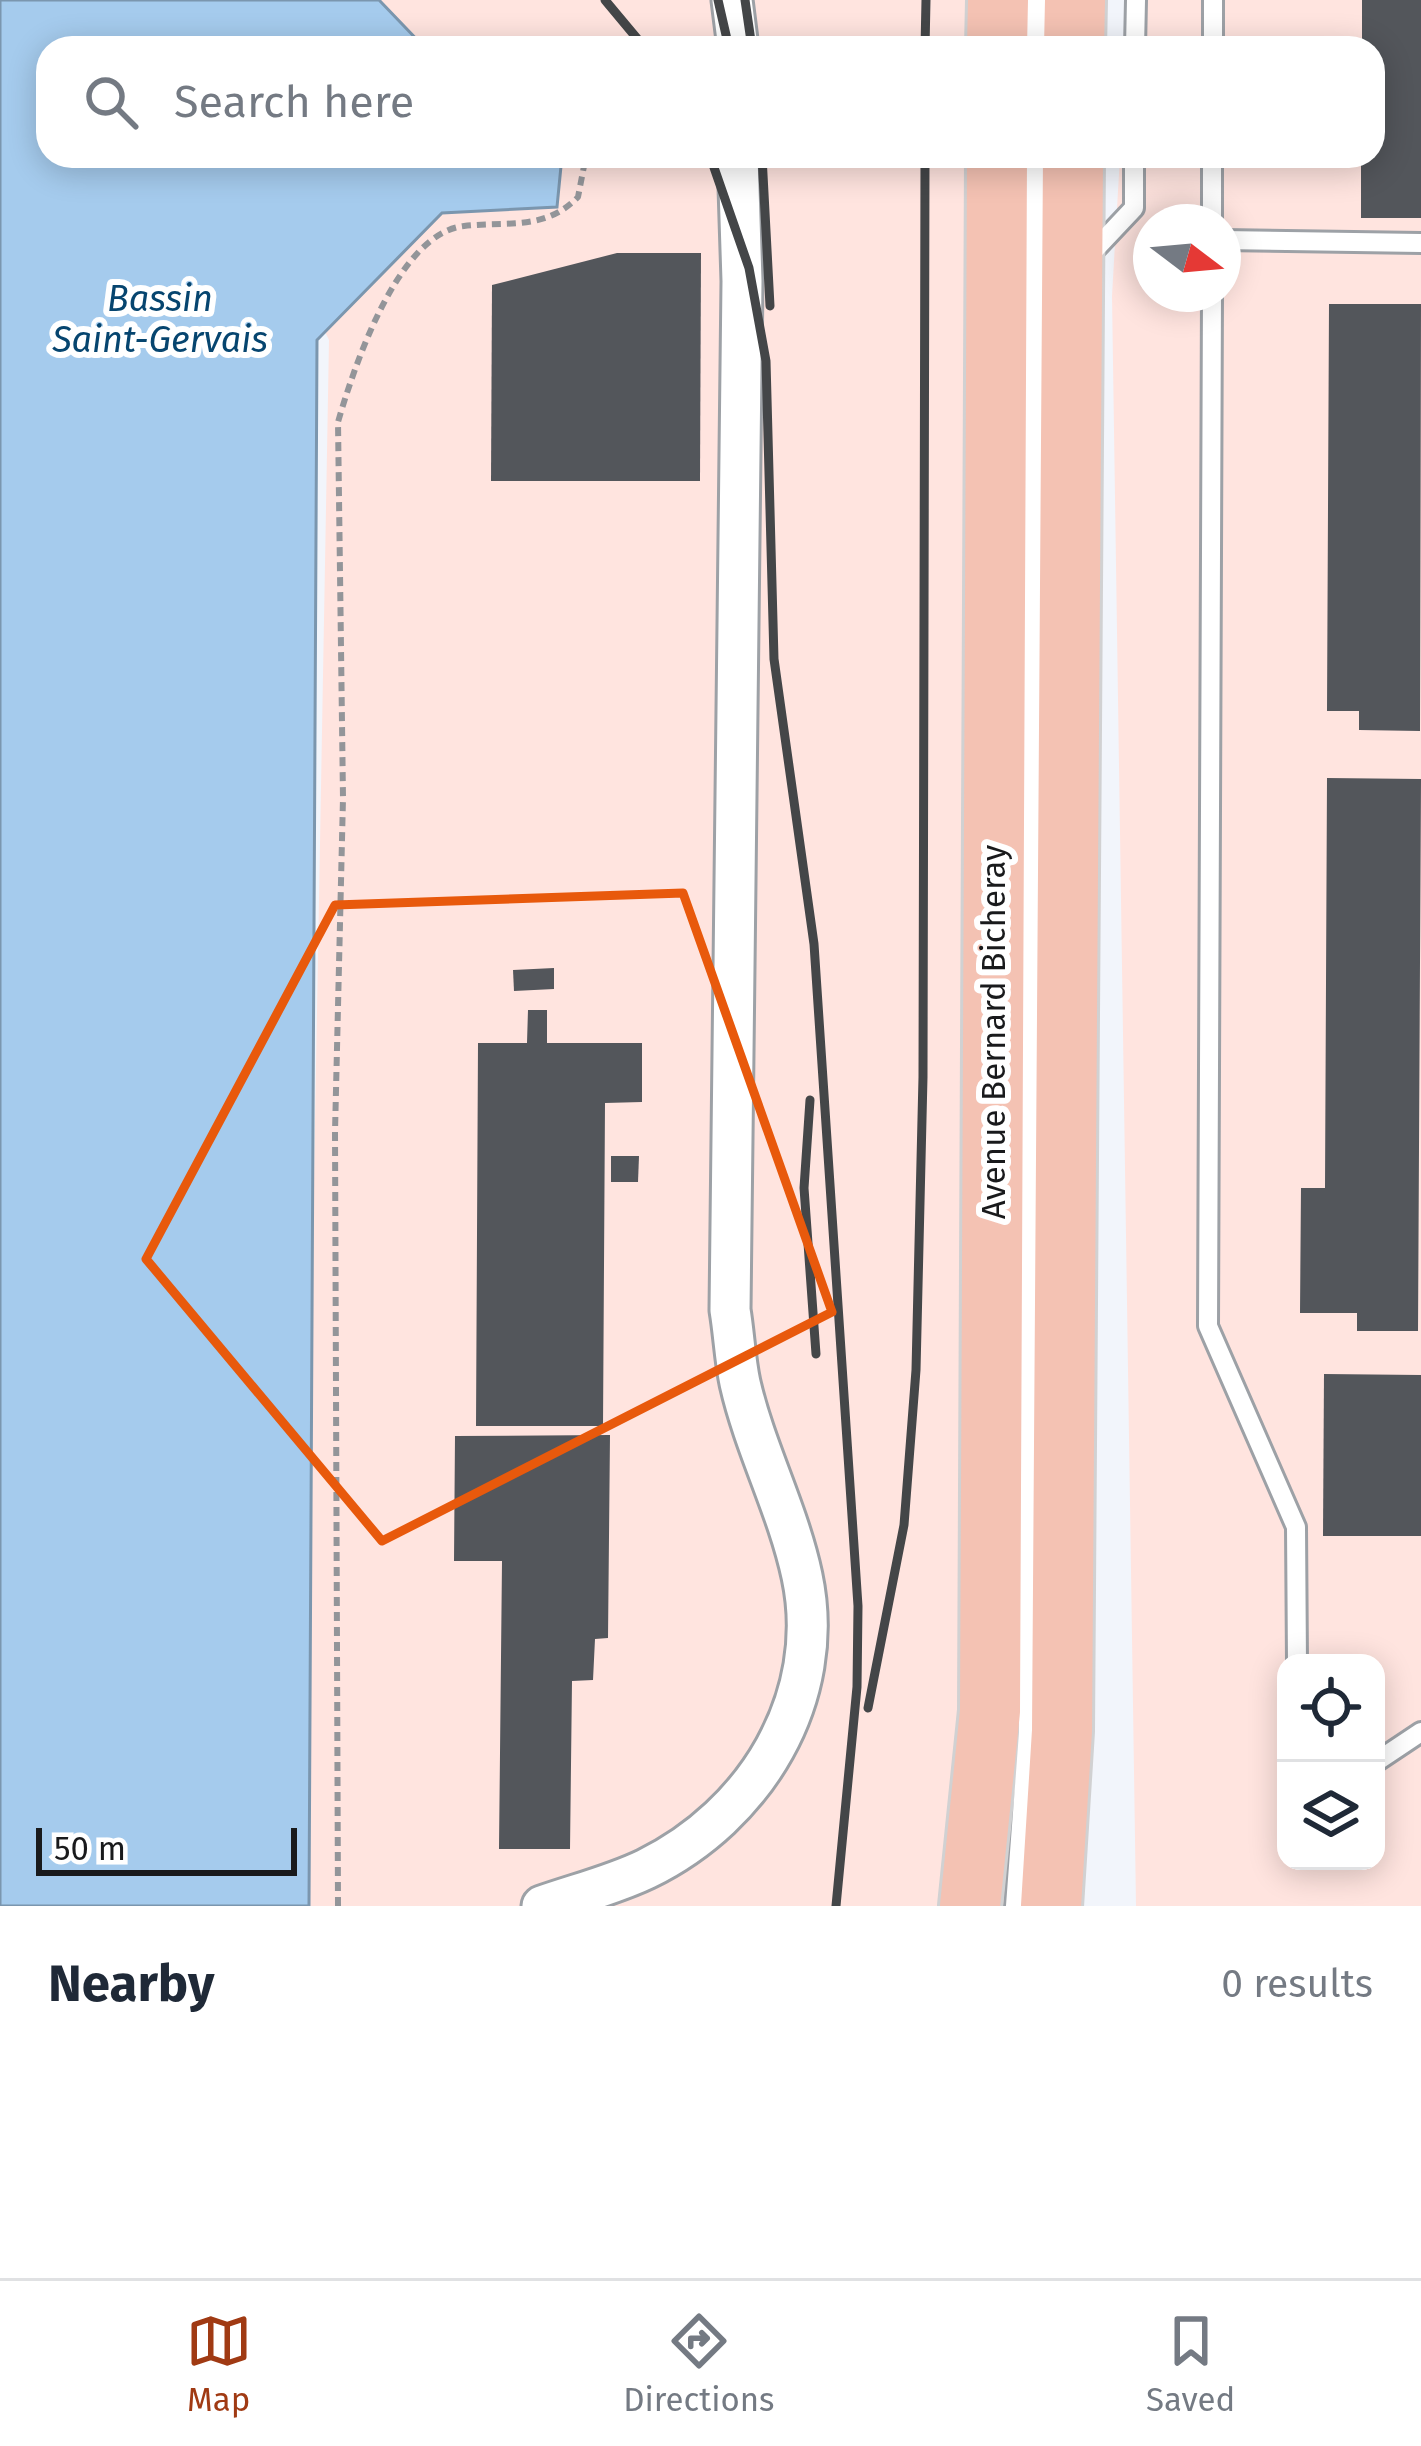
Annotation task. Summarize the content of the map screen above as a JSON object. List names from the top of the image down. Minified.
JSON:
{"streets":{"main road":["Avenue Bernard Bicheray"]},"water":["Bassin Saint-Gervais"],"scale_bar":"50 m","north":"right","page":{"search":"Search here","scale":"50 m","heading":["Nearby","0 results"],"nav":["Map","Directions","Saved"]}}
